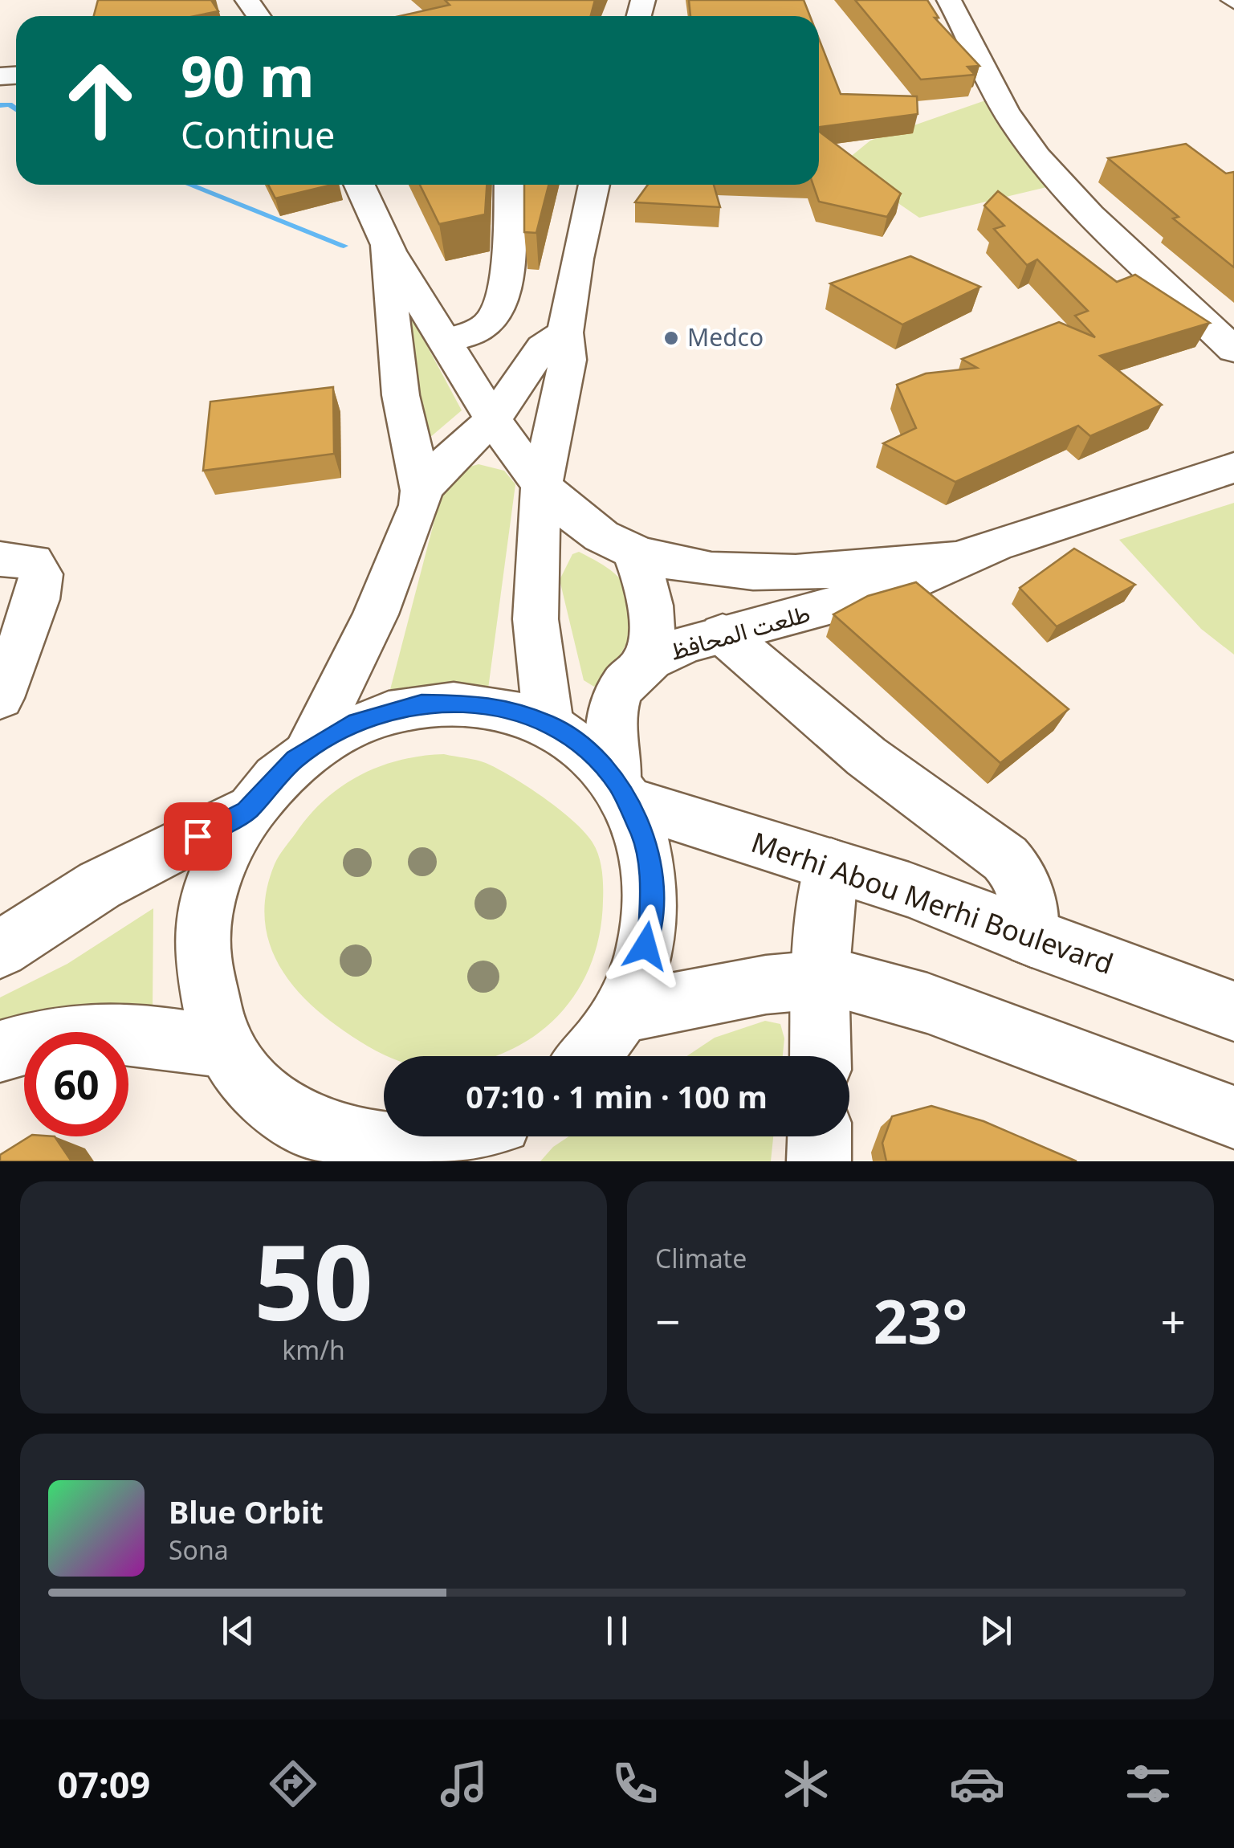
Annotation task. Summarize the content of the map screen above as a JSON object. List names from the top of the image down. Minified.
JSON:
{"streets":{"main road":["طلعت المحافظ","Merhi Abou Merhi Boulevard"]},"crossings":[["طلعت المحافظ","Merhi Abou Merhi Boulevard"]],"places":["Medco"],"page":{"turn":["90 m","Continue"],"limit":"60","trip":"07:10 · 1 min · 100 m","tile":[["50","km/h"],"Climate"],"heat":["−","23°","+"],"song":["Blue Orbit","Sona"],"tabs":"07:09"}}
